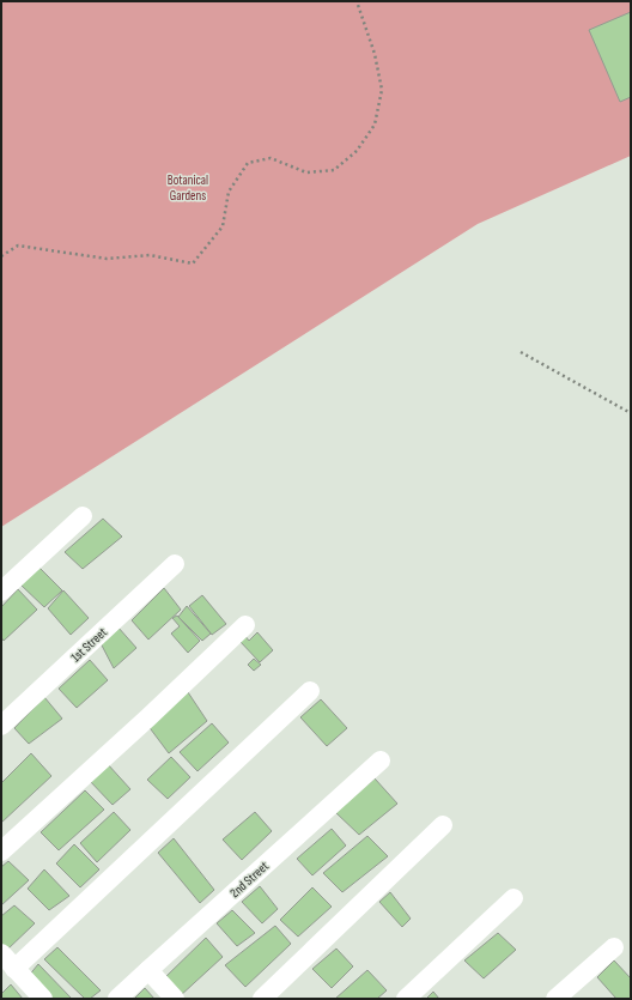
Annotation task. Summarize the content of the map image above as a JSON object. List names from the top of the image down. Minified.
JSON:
{"streets":{"street":["1st Street","2nd Street"]},"parks":["Botanical Gardens"]}
